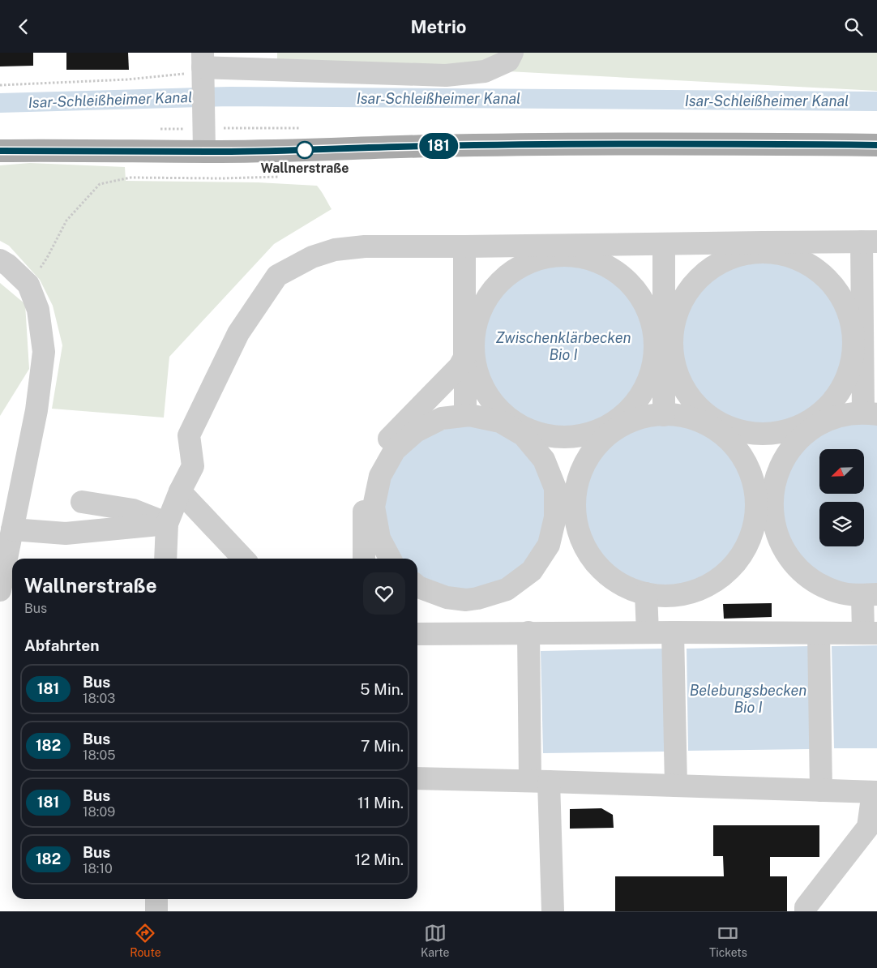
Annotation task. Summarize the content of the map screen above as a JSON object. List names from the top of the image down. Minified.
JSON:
{"water":["Isar-Schleißheimer Kanal","Zwischenklärbecken Bio I","Belebungsbecken Bio I"],"places":["Wallnerstraße"],"lines":["bus line 181"],"north":"bottom left","page":{"header":"Metrio","on_map":"181","heading":[["Wallnerstraße","Bus"],"Abfahrten"],"list":[{"mark":"181","name":"Bus","note":"18:03","value":"5 Min."},{"mark":"182","name":"Bus","note":"18:05","value":"7 Min."},{"mark":"181","name":"Bus","note":"18:09","value":"11 Min."},{"mark":"182","name":"Bus","note":"18:10","value":"12 Min."}],"tabs":["Route","Karte","Tickets"]}}
